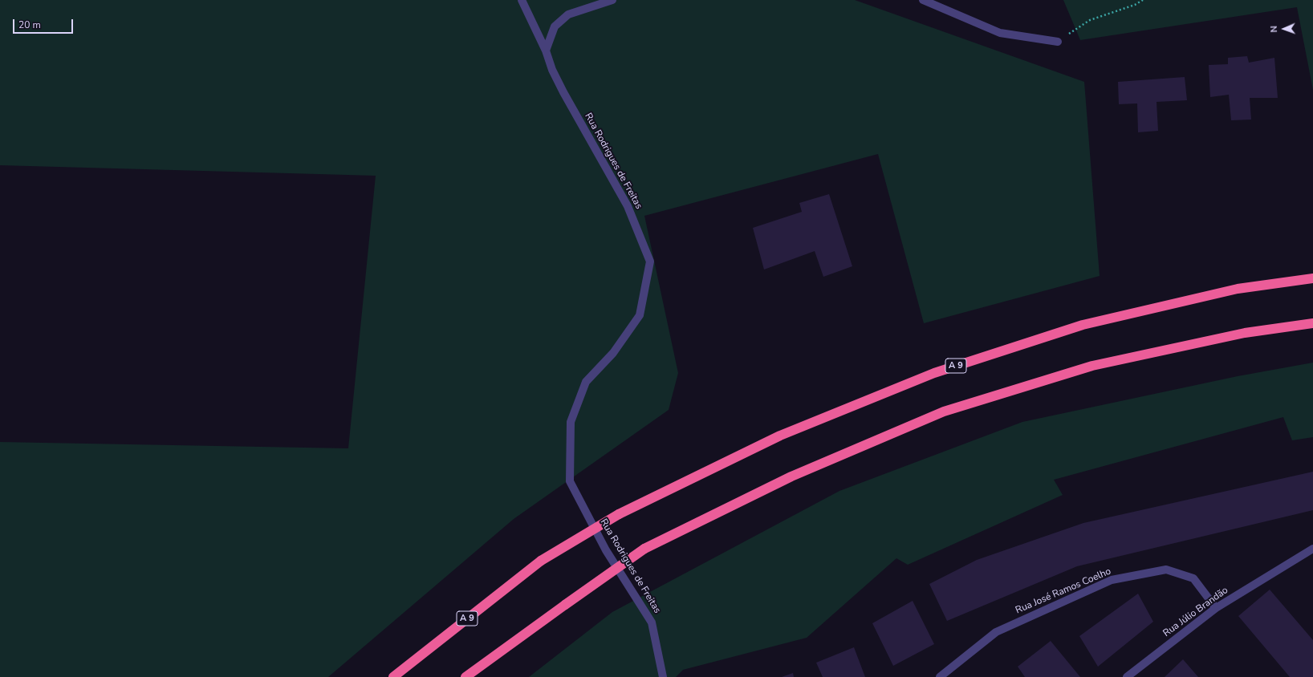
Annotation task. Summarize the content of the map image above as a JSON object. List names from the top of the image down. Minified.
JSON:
{"streets":{"highway":["A 9"],"street":["Rua Rodrigues de Freitas","Rua José Ramos Coelho","Rua Júlio Brandão"]},"crossings":[["Rua José Ramos Coelho","Rua Júlio Brandão"]],"scale_bar":"20 m","north":"left"}
